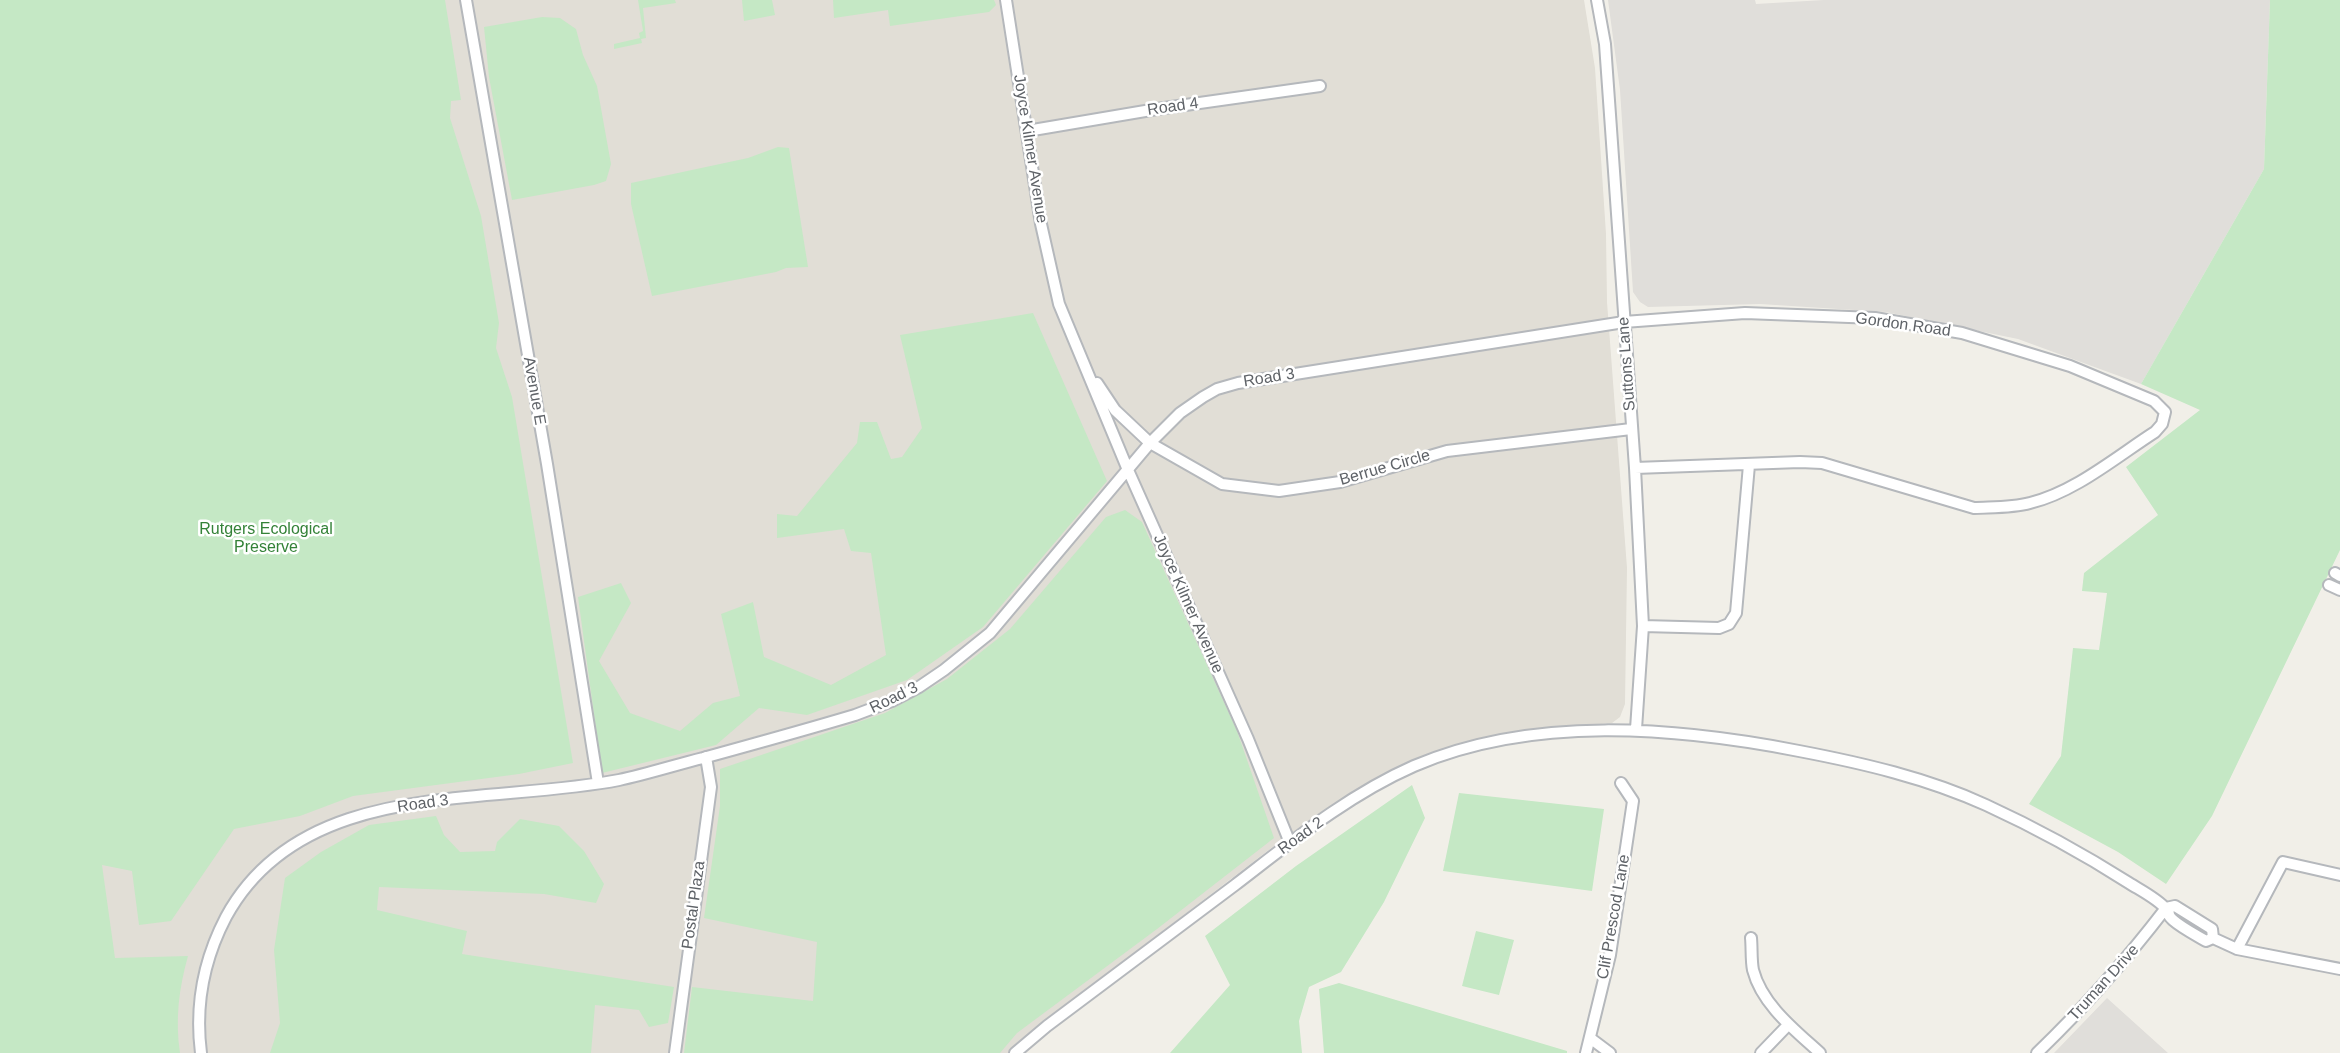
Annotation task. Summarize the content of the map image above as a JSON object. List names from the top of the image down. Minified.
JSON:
{"streets":{"street":["Road 4","Joyce Kilmer Avenue","Gordon Road","Suttons Lane","Road 3","Avenue E","Berrue Circle","Road 2","Postal Plaza","Clif Prescod Lane","Truman Drive"]},"crossings":[["Road 4","Joyce Kilmer Avenue"],["Joyce Kilmer Avenue","Road 3"],["Joyce Kilmer Avenue","Berrue Circle"],["Joyce Kilmer Avenue","Road 2"],["Gordon Road","Suttons Lane"],["Gordon Road","Road 3"],["Suttons Lane","Road 3"],["Suttons Lane","Berrue Circle"],["Suttons Lane","Road 2"],["Road 3","Avenue E"],["Road 3","Berrue Circle"],["Road 3","Postal Plaza"],["Road 2","Truman Drive"]],"parks":["Rutgers Ecological Preserve"]}
